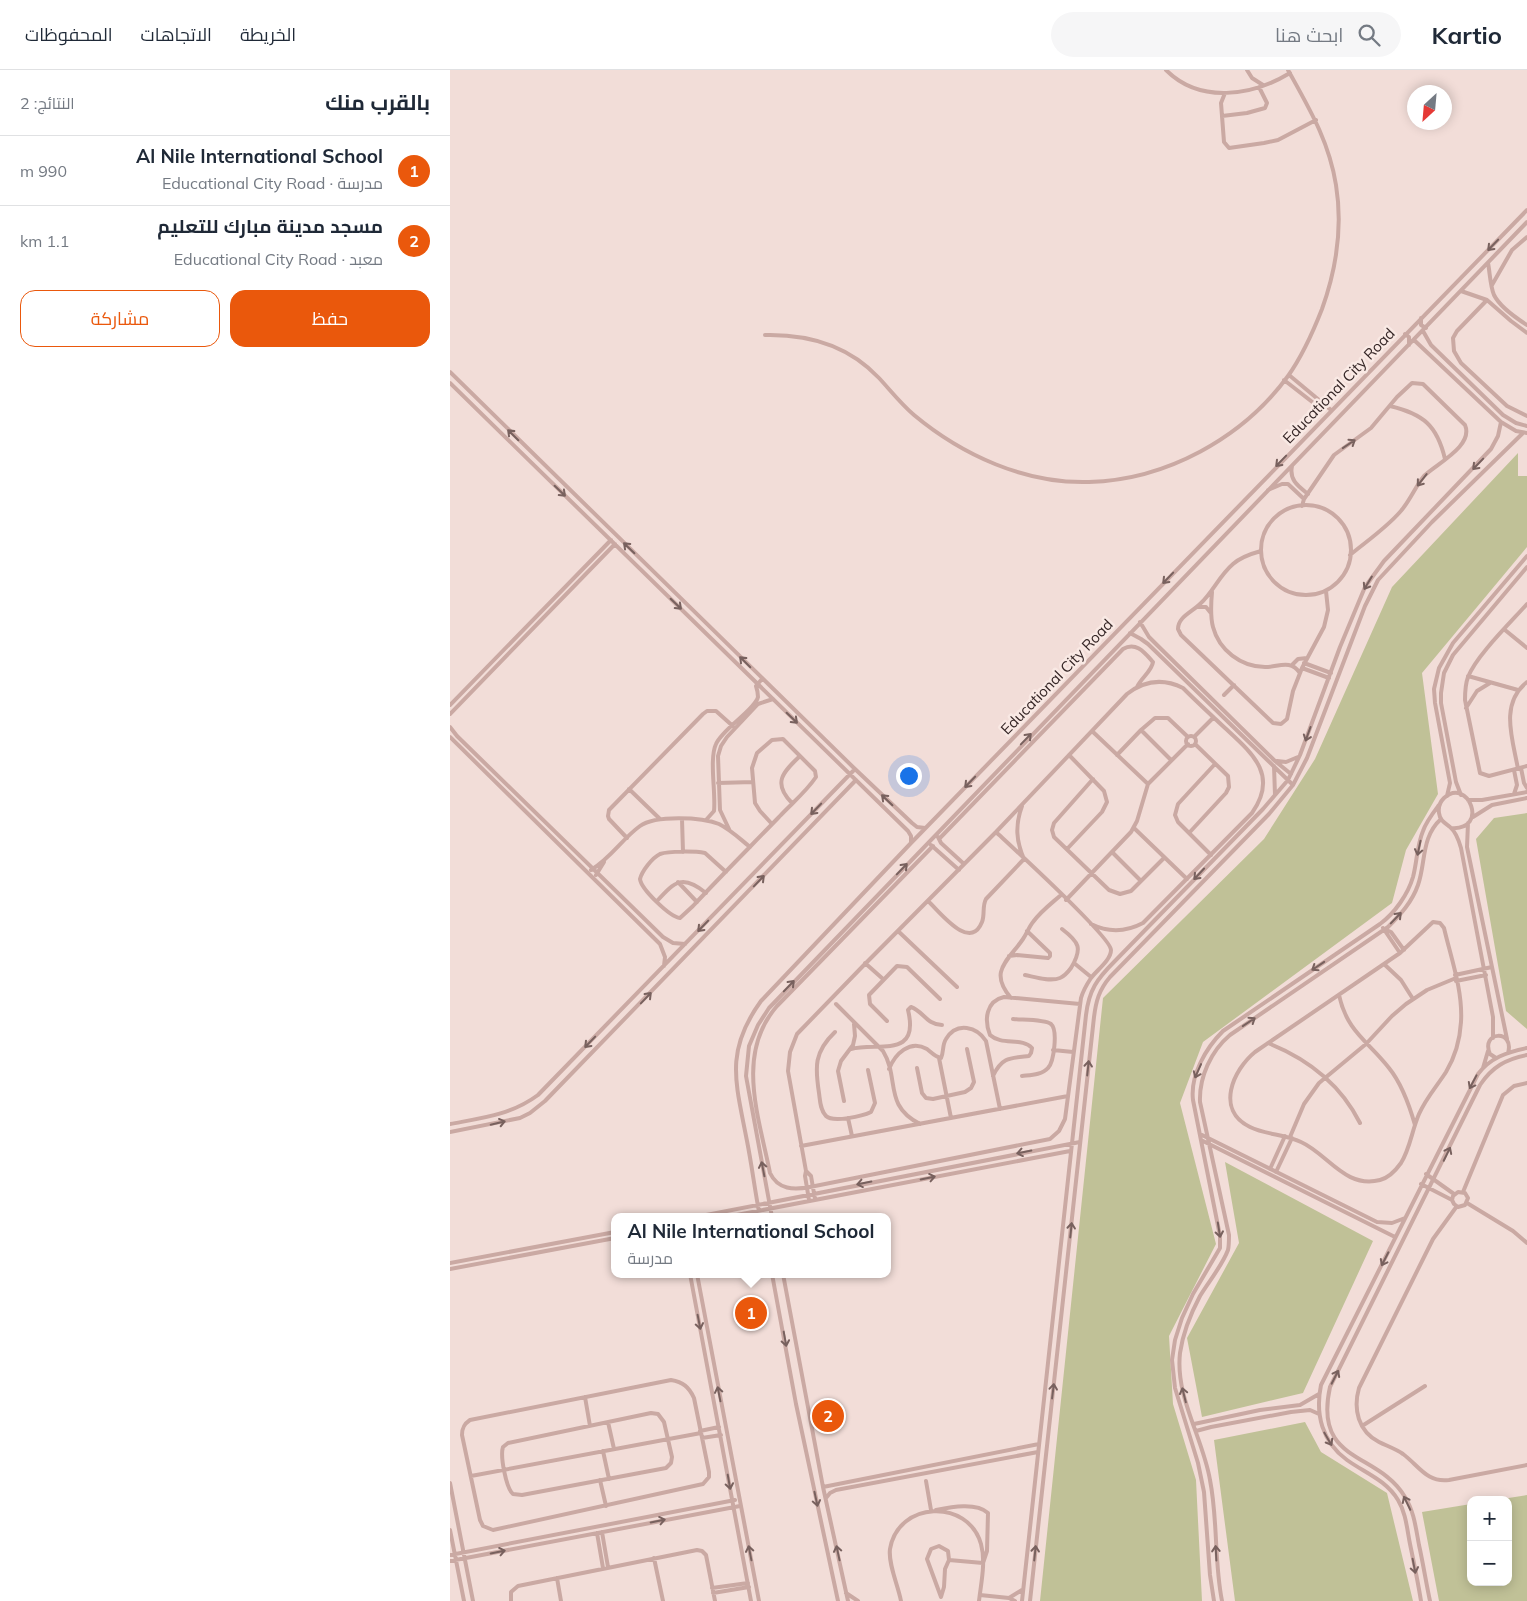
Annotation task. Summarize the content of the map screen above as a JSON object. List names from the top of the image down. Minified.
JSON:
{"streets":{"street":["Educational City Road"]},"north":"bottom left","page":{"header":"Kartio","search":"ابحث هنا","nav":["الخريطة","الاتجاهات","المحفوظات"],"heading":["بالقرب منك","النتائج: 2"],"list":[{"mark":"1","name":"Al Nile International School","note":"مدرسة · Educational City Road","value":"990 m"},{"mark":"2","name":"مسجد مدينة مبارك للتعليم","note":"معبد · Educational City Road","value":"1.1 km"}],"buttons":["حفظ","مشاركة"],"popup":["Al Nile International School","مدرسة"],"pins":["1","2"],"map_buttons":["+","−"]}}
